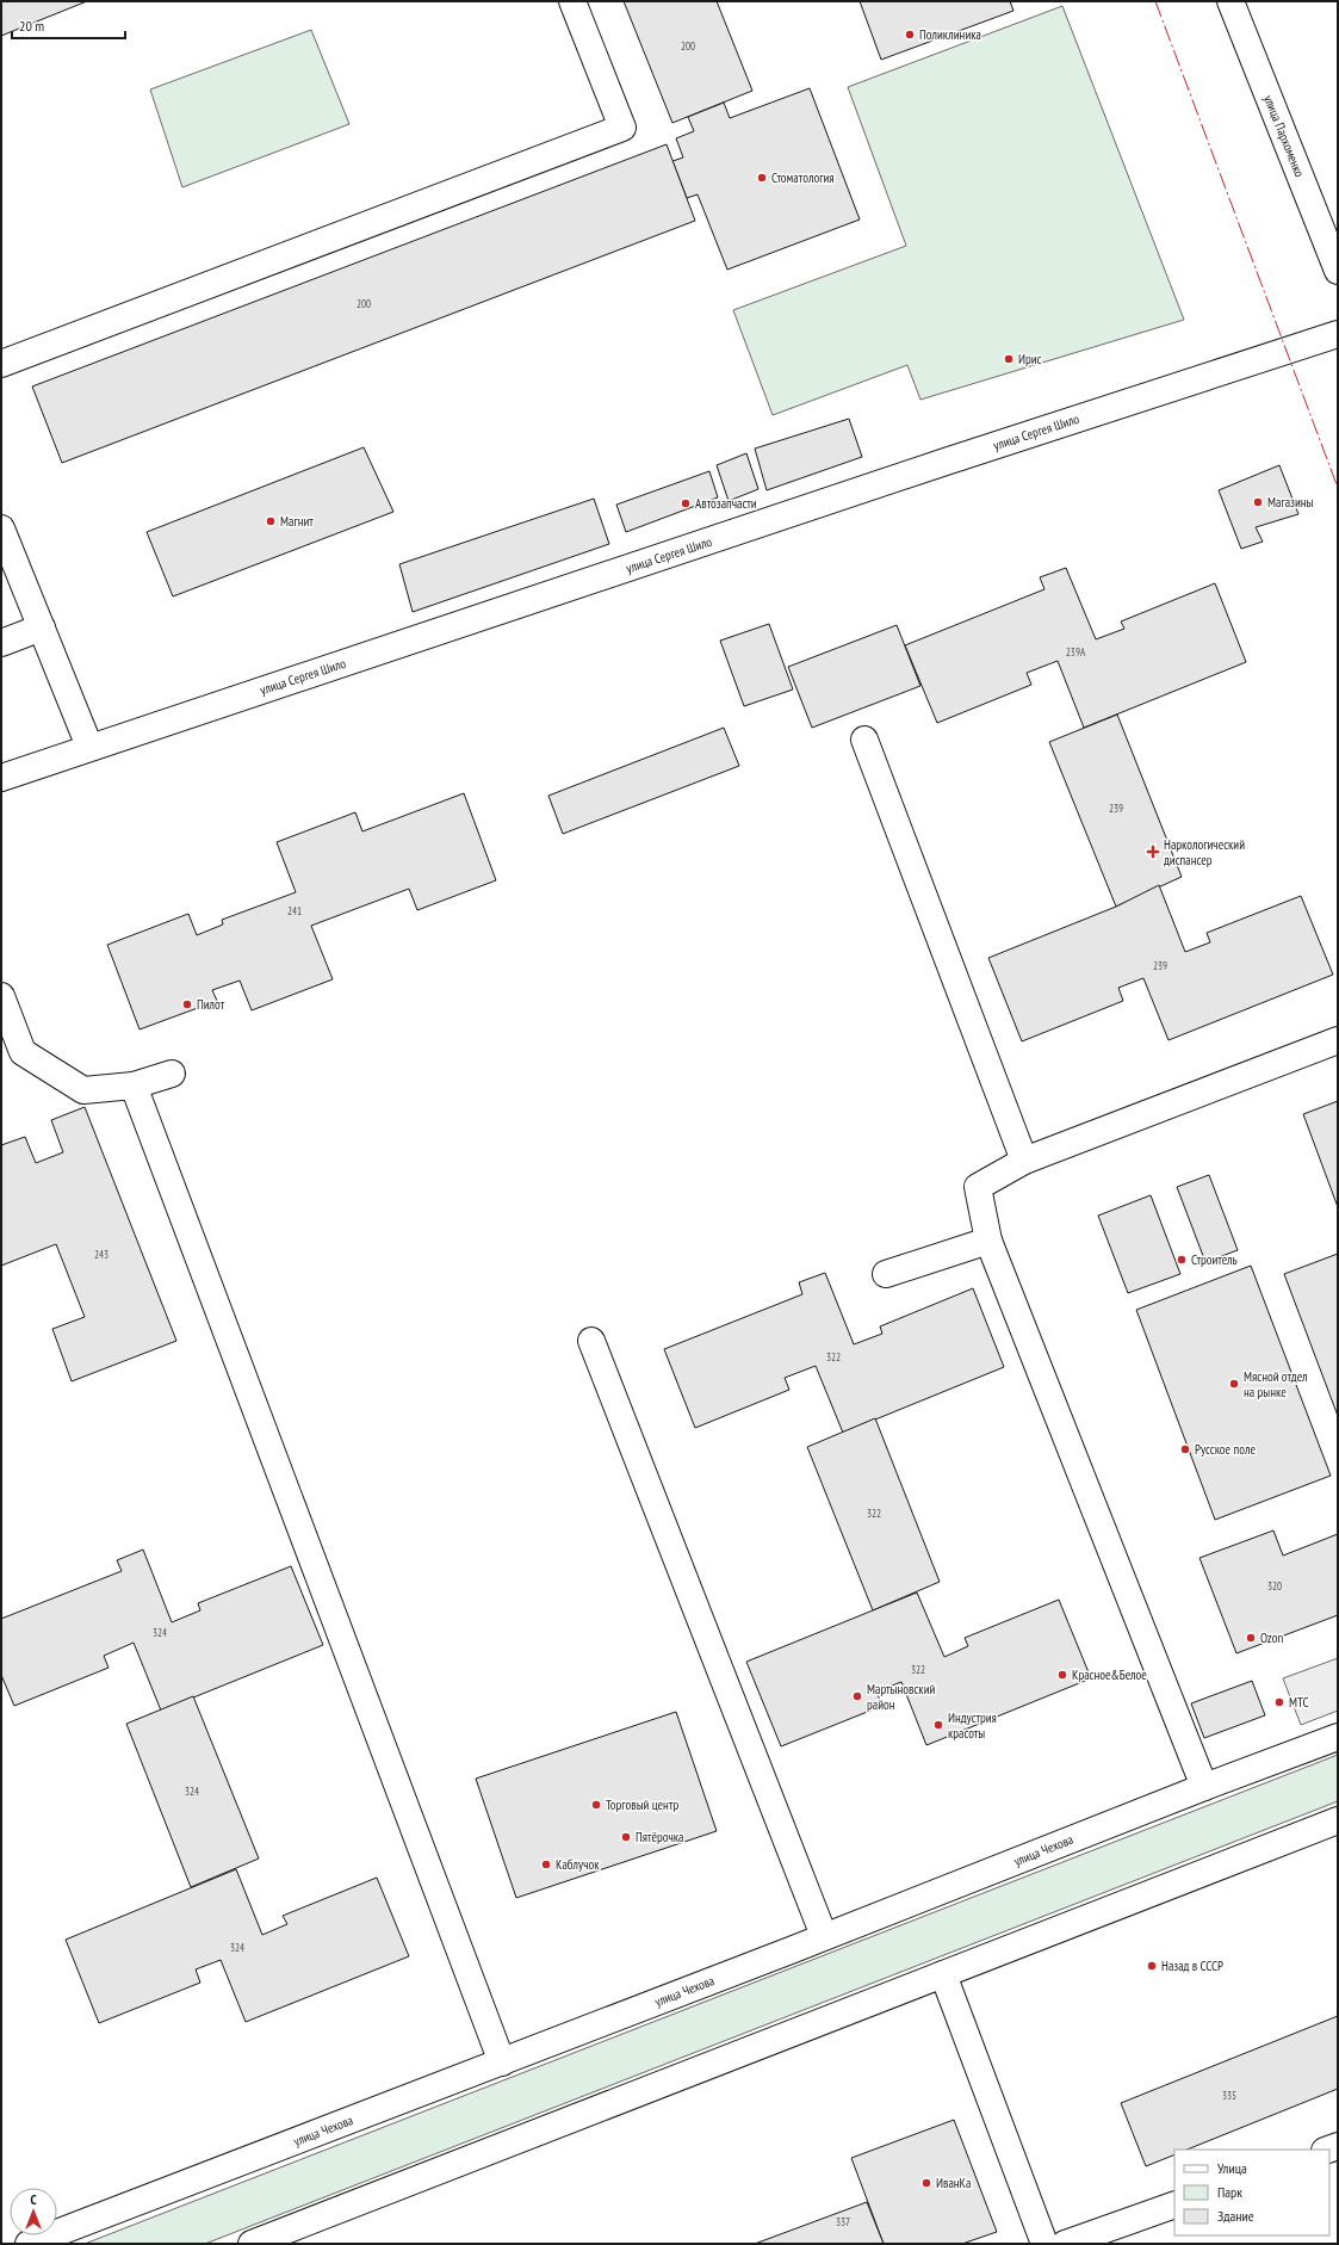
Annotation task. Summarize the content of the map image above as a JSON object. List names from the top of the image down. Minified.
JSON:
{"streets":{"main road":["улица Пархоменко","улица Сергея Шило","улица Чехова"]},"places":{"other":["Поликлиника","Стоматология","Ирис","Магазины","Автозапчасти","Магнит","Пилот","Строитель","Мясной отдел на рынке","Русское поле","Ozon","Красное&Белое","Мартыновский район","МТС","Индустрия красоты","Торговый центр","Пятёрочка","Каблучок","Назад в СССР","ИванКа"],"health":["Наркологический диспансер"]},"house_numbers":["200","200","239А","239","241","239","243","322","322","320","324","322","324","324","335","337"],"legend":["Улица","Парк","Здание"],"scale_bar":"20 m","north":"top"}
